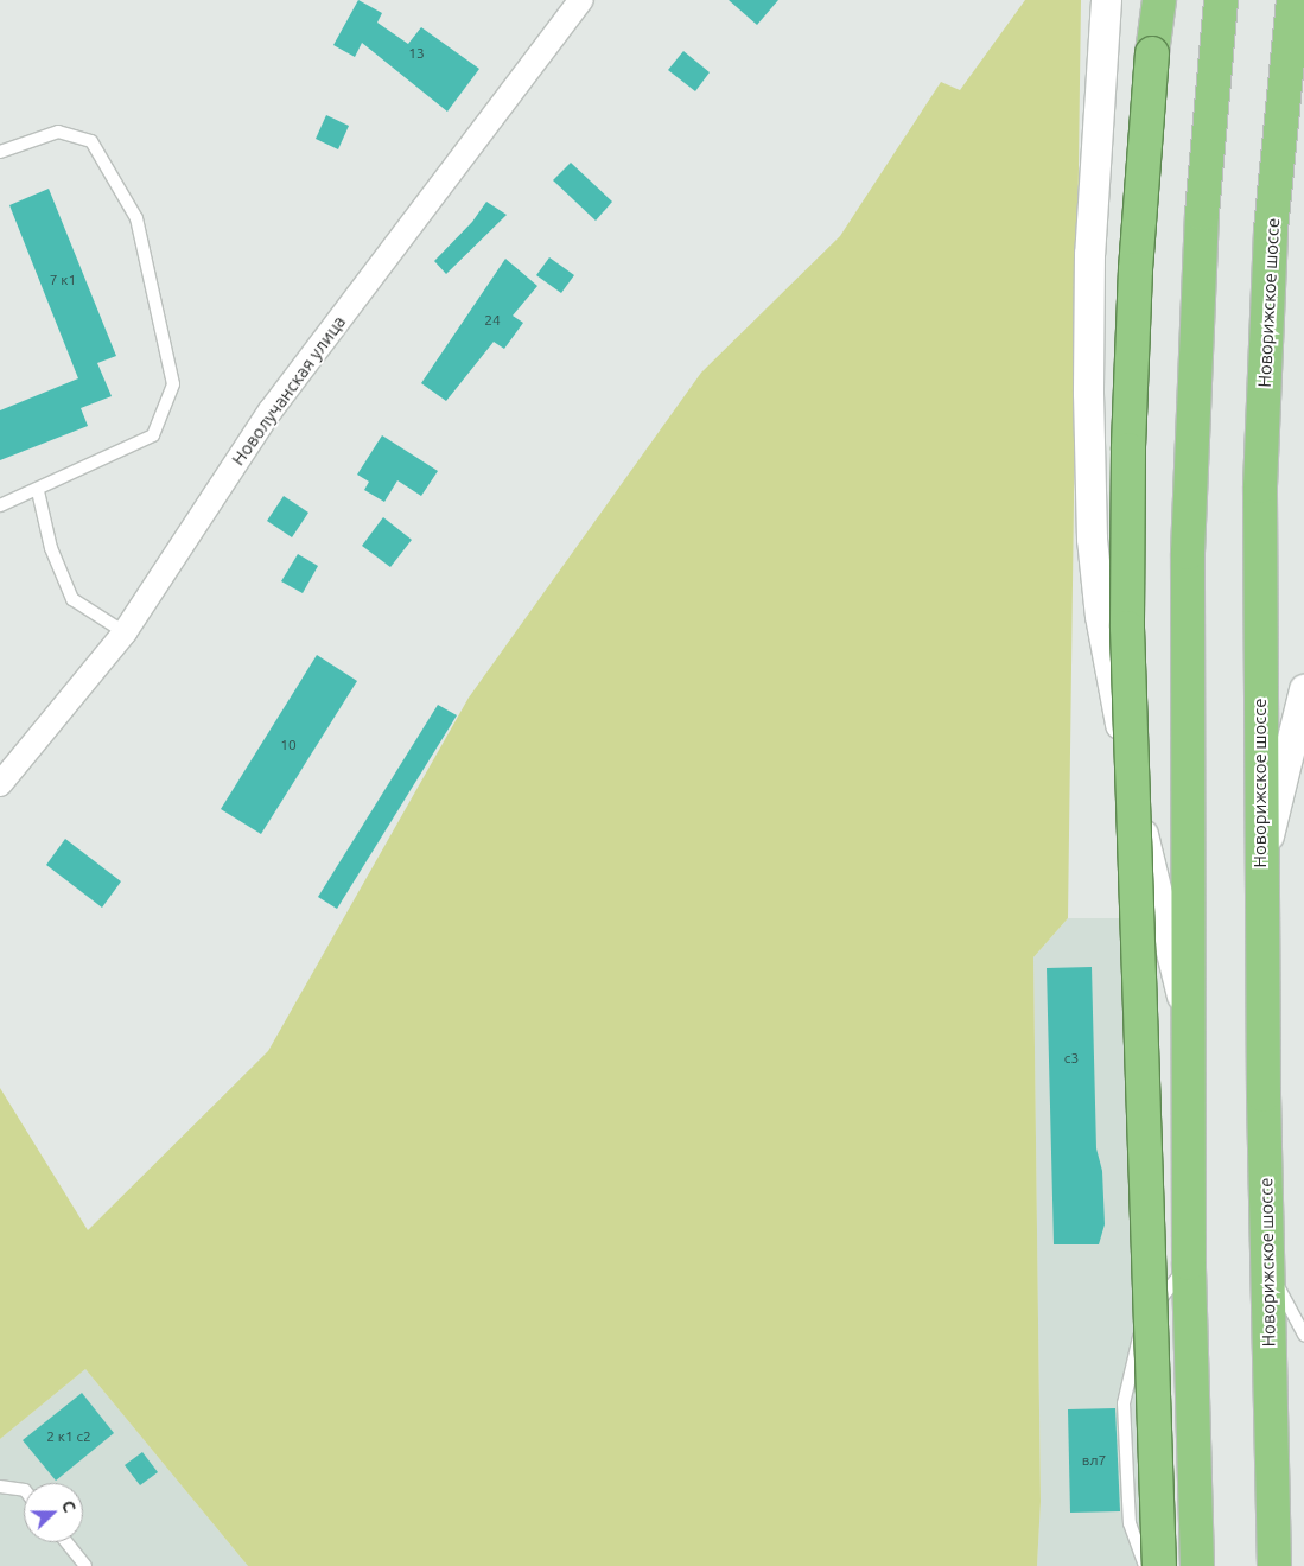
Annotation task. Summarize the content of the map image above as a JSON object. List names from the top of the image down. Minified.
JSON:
{"streets":{"highway":["Новорижское шоссе"],"street":["Новолучанская улица"]},"house_numbers":["13","7 к1","24","10","с3","2 к1 с2","вл7"],"north":"right"}
